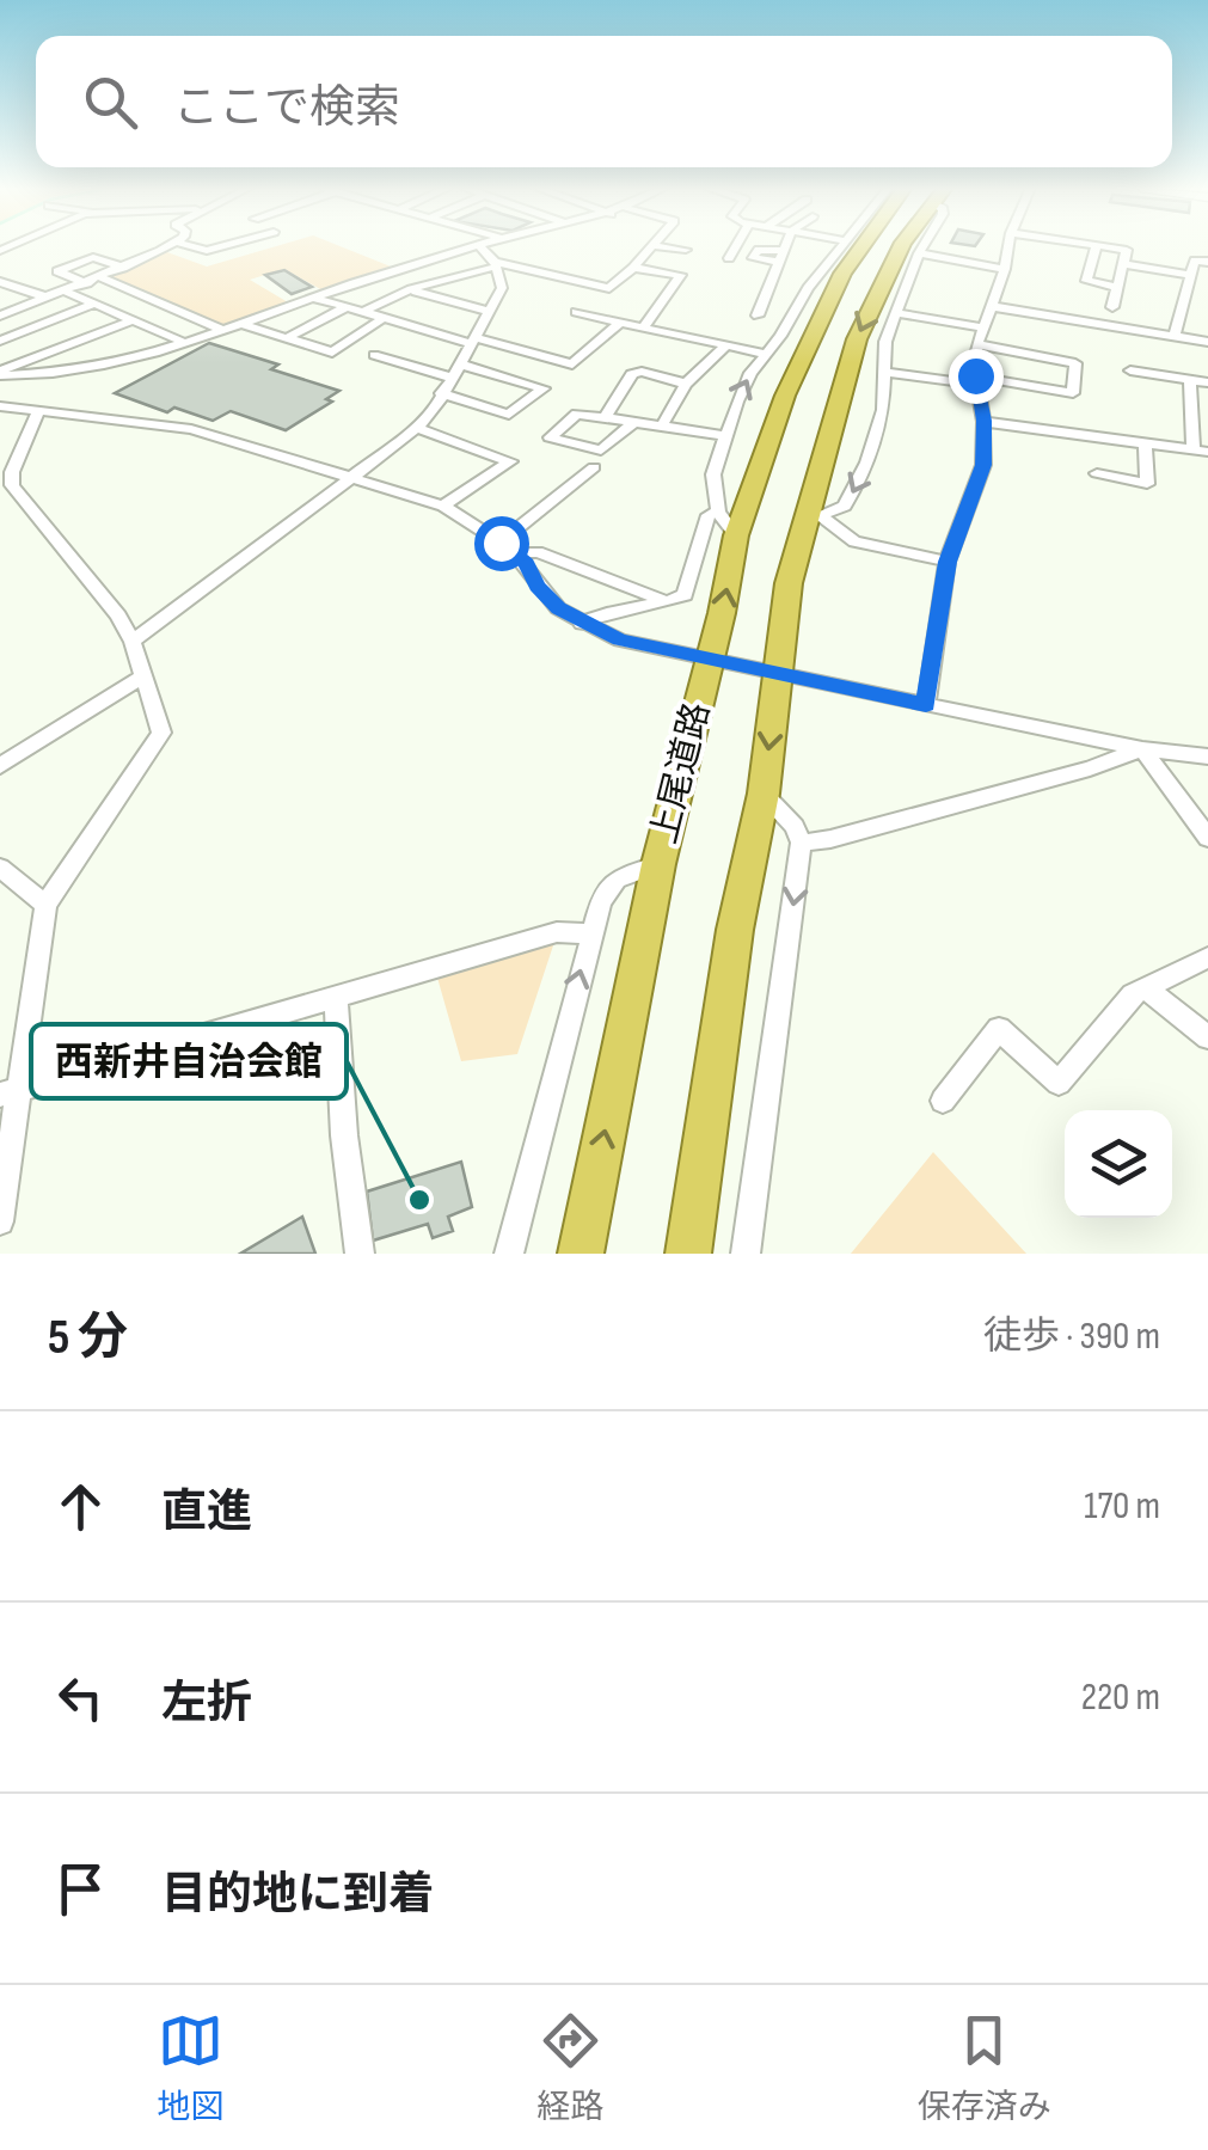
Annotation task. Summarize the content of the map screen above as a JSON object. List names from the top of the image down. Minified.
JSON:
{"streets":{"highway":["上尾道路"]},"places":["西新井自治会館"],"page":{"search":"ここで検索","heading":["5 分","徒歩 · 390 m"],"list":[["直進","170 m"],["左折","220 m"],"目的地に到着"],"nav":["地図","経路","保存済み"]}}
